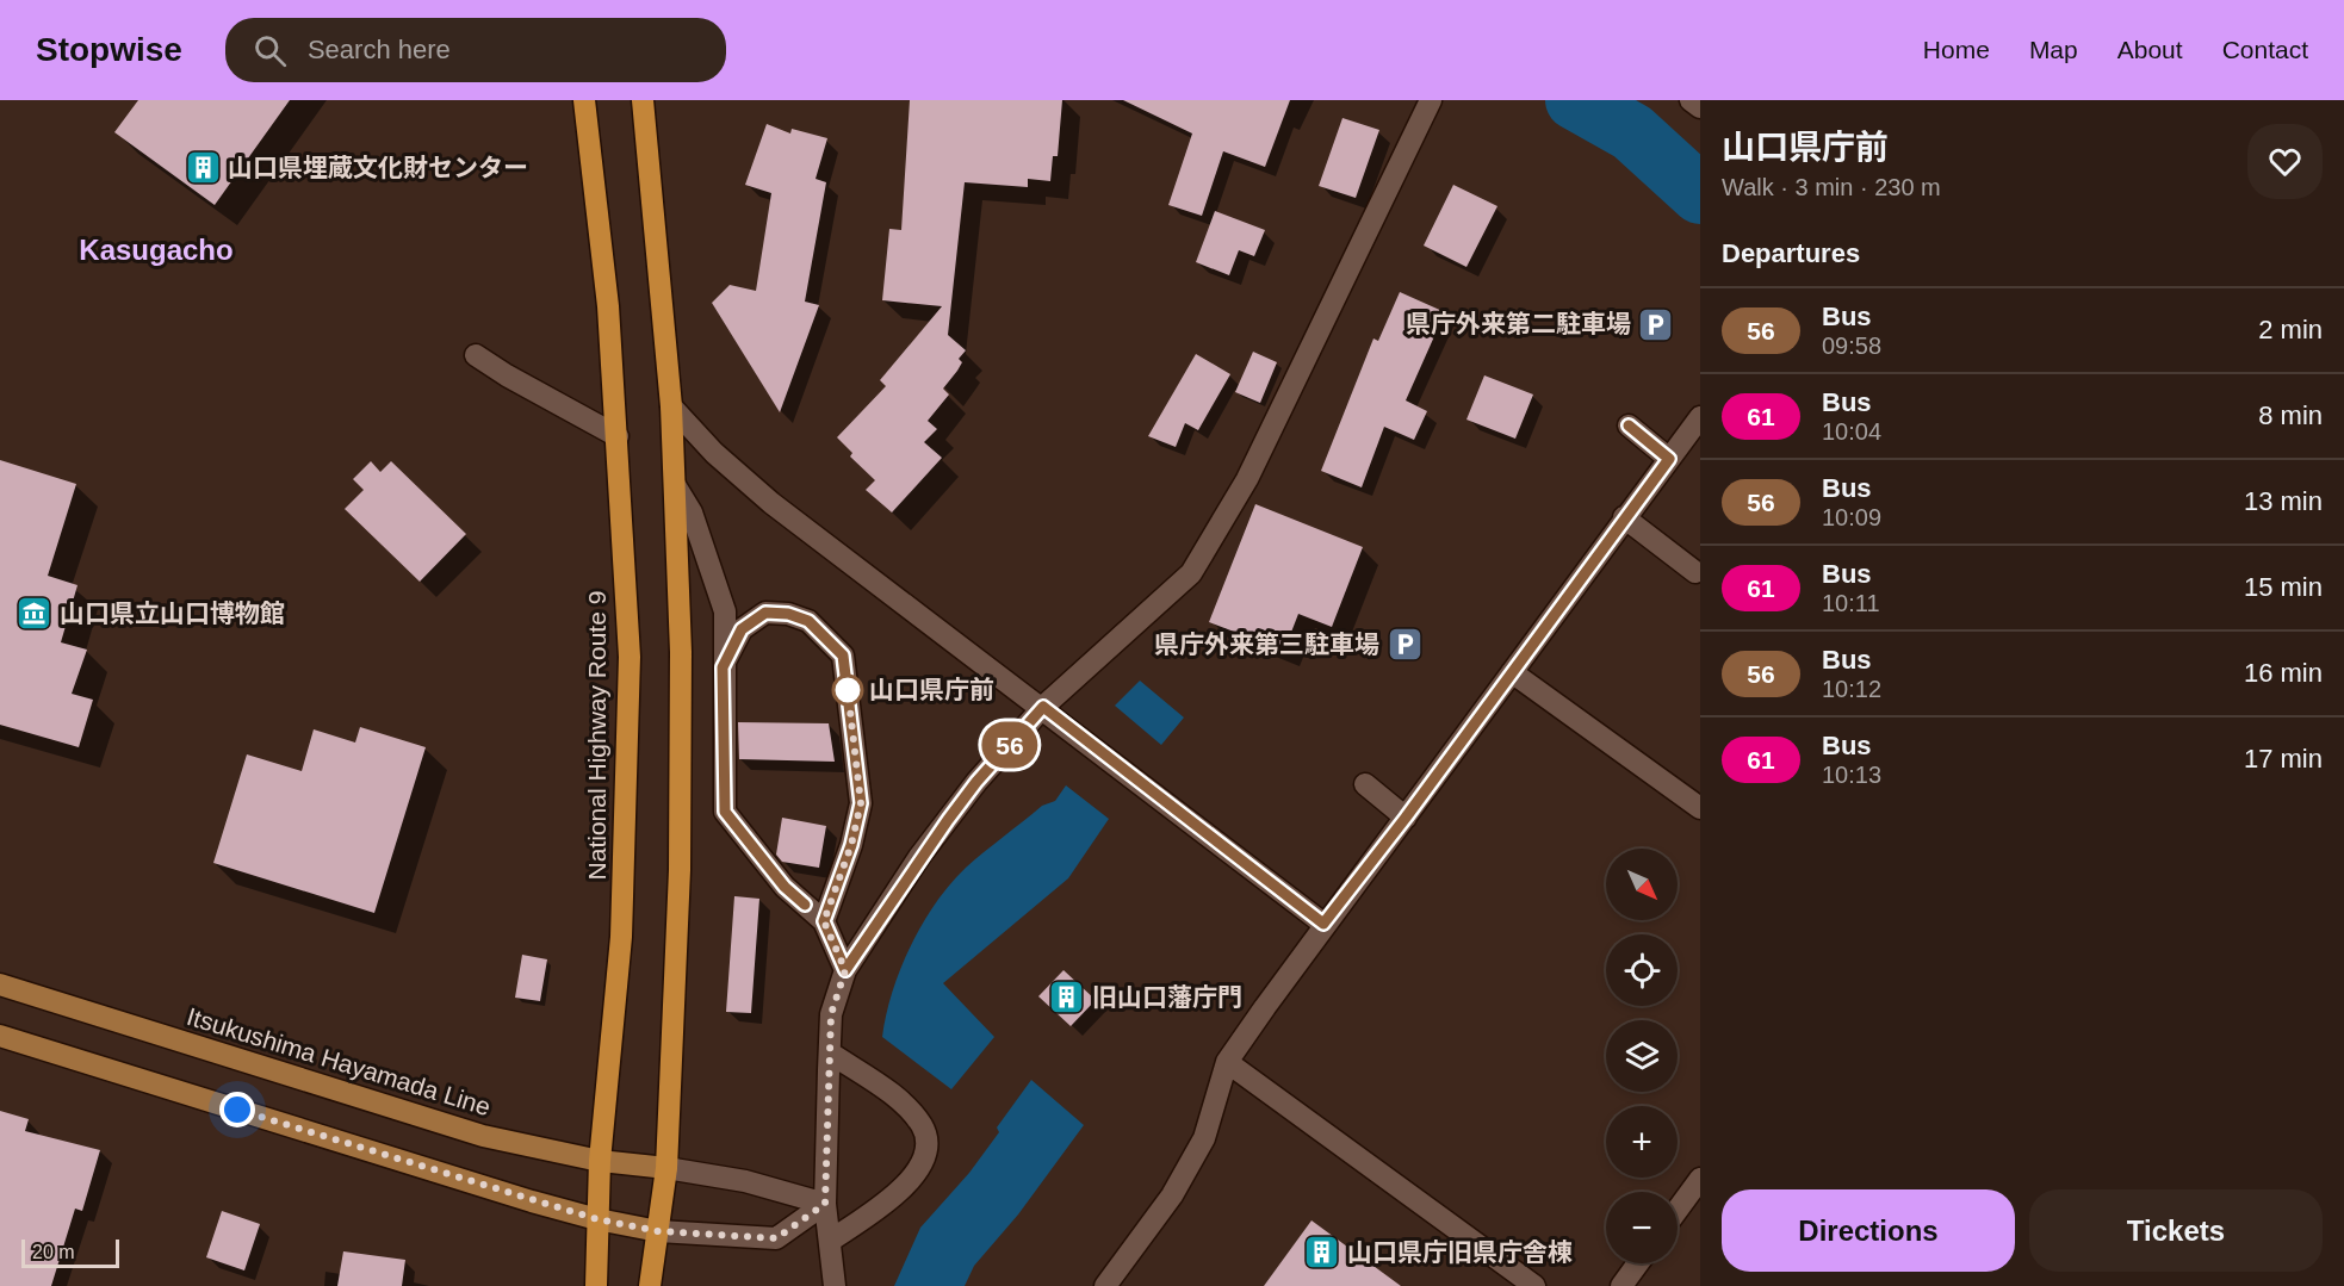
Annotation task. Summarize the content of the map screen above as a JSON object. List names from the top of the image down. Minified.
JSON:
{"streets":{"highway":["National Highway Route 9"],"main road":["Itsukushima Hayamada Line"]},"crossings":[["National Highway Route 9","Itsukushima Hayamada Line"]],"districts":["Kasugacho"],"places":{"building":["山口県埋蔵文化財センター","旧山口藩庁門","山口県庁旧県庁舎棟"],"parking":["県庁外来第二駐車場","県庁外来第三駐車場"],"museum":["山口県立山口博物館"],"other":["山口県庁前"]},"lines":["bus line 56"],"scale_bar":"20 m","north":"bottom right","page":{"header":"Stopwise","search":"Search here","nav":["Home","Map","About","Contact"],"on_map":"56","heading":[["山口県庁前","Walk · 3 min · 230 m"],"Departures"],"list":[{"mark":"56","name":"Bus","note":"09:58","value":"2 min"},{"mark":"61","name":"Bus","note":"10:04","value":"8 min"},{"mark":"56","name":"Bus","note":"10:09","value":"13 min"},{"mark":"61","name":"Bus","note":"10:11","value":"15 min"},{"mark":"56","name":"Bus","note":"10:12","value":"16 min"},{"mark":"61","name":"Bus","note":"10:13","value":"17 min"}],"map_buttons":["+","−"],"buttons":["Directions","Tickets"],"scale":"20 m"}}
